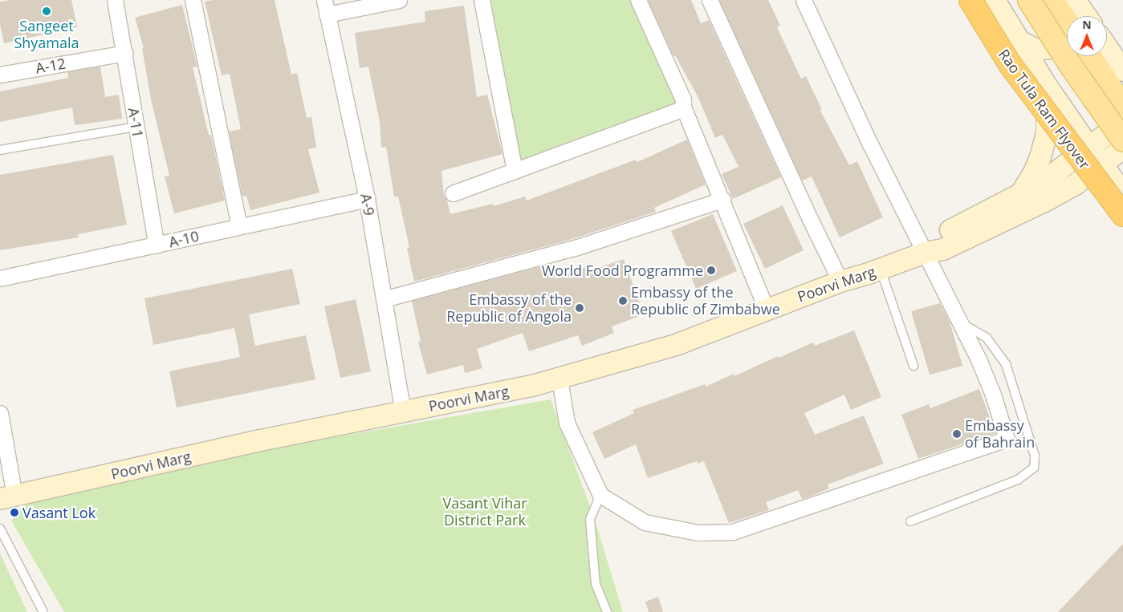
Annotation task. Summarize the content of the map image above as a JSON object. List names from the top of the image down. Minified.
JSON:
{"streets":{"highway":["Rao Tula Ram Flyover"],"main road":["Poorvi Marg"],"street":["A-12","A-11","A-9","A-10"]},"crossings":[["A-12","A-11"],["A-11","A-10"],["A-9","A-10"],["A-9","Poorvi Marg"]],"parks":["Vasant Vihar District Park"],"places":["Sangeet Shyamala","World Food Programme","Embassy of the Republic of Zimbabwe","Embassy of the Republic of Angola","Embassy of Bahrain","Vasant Lok"],"north":"top"}
